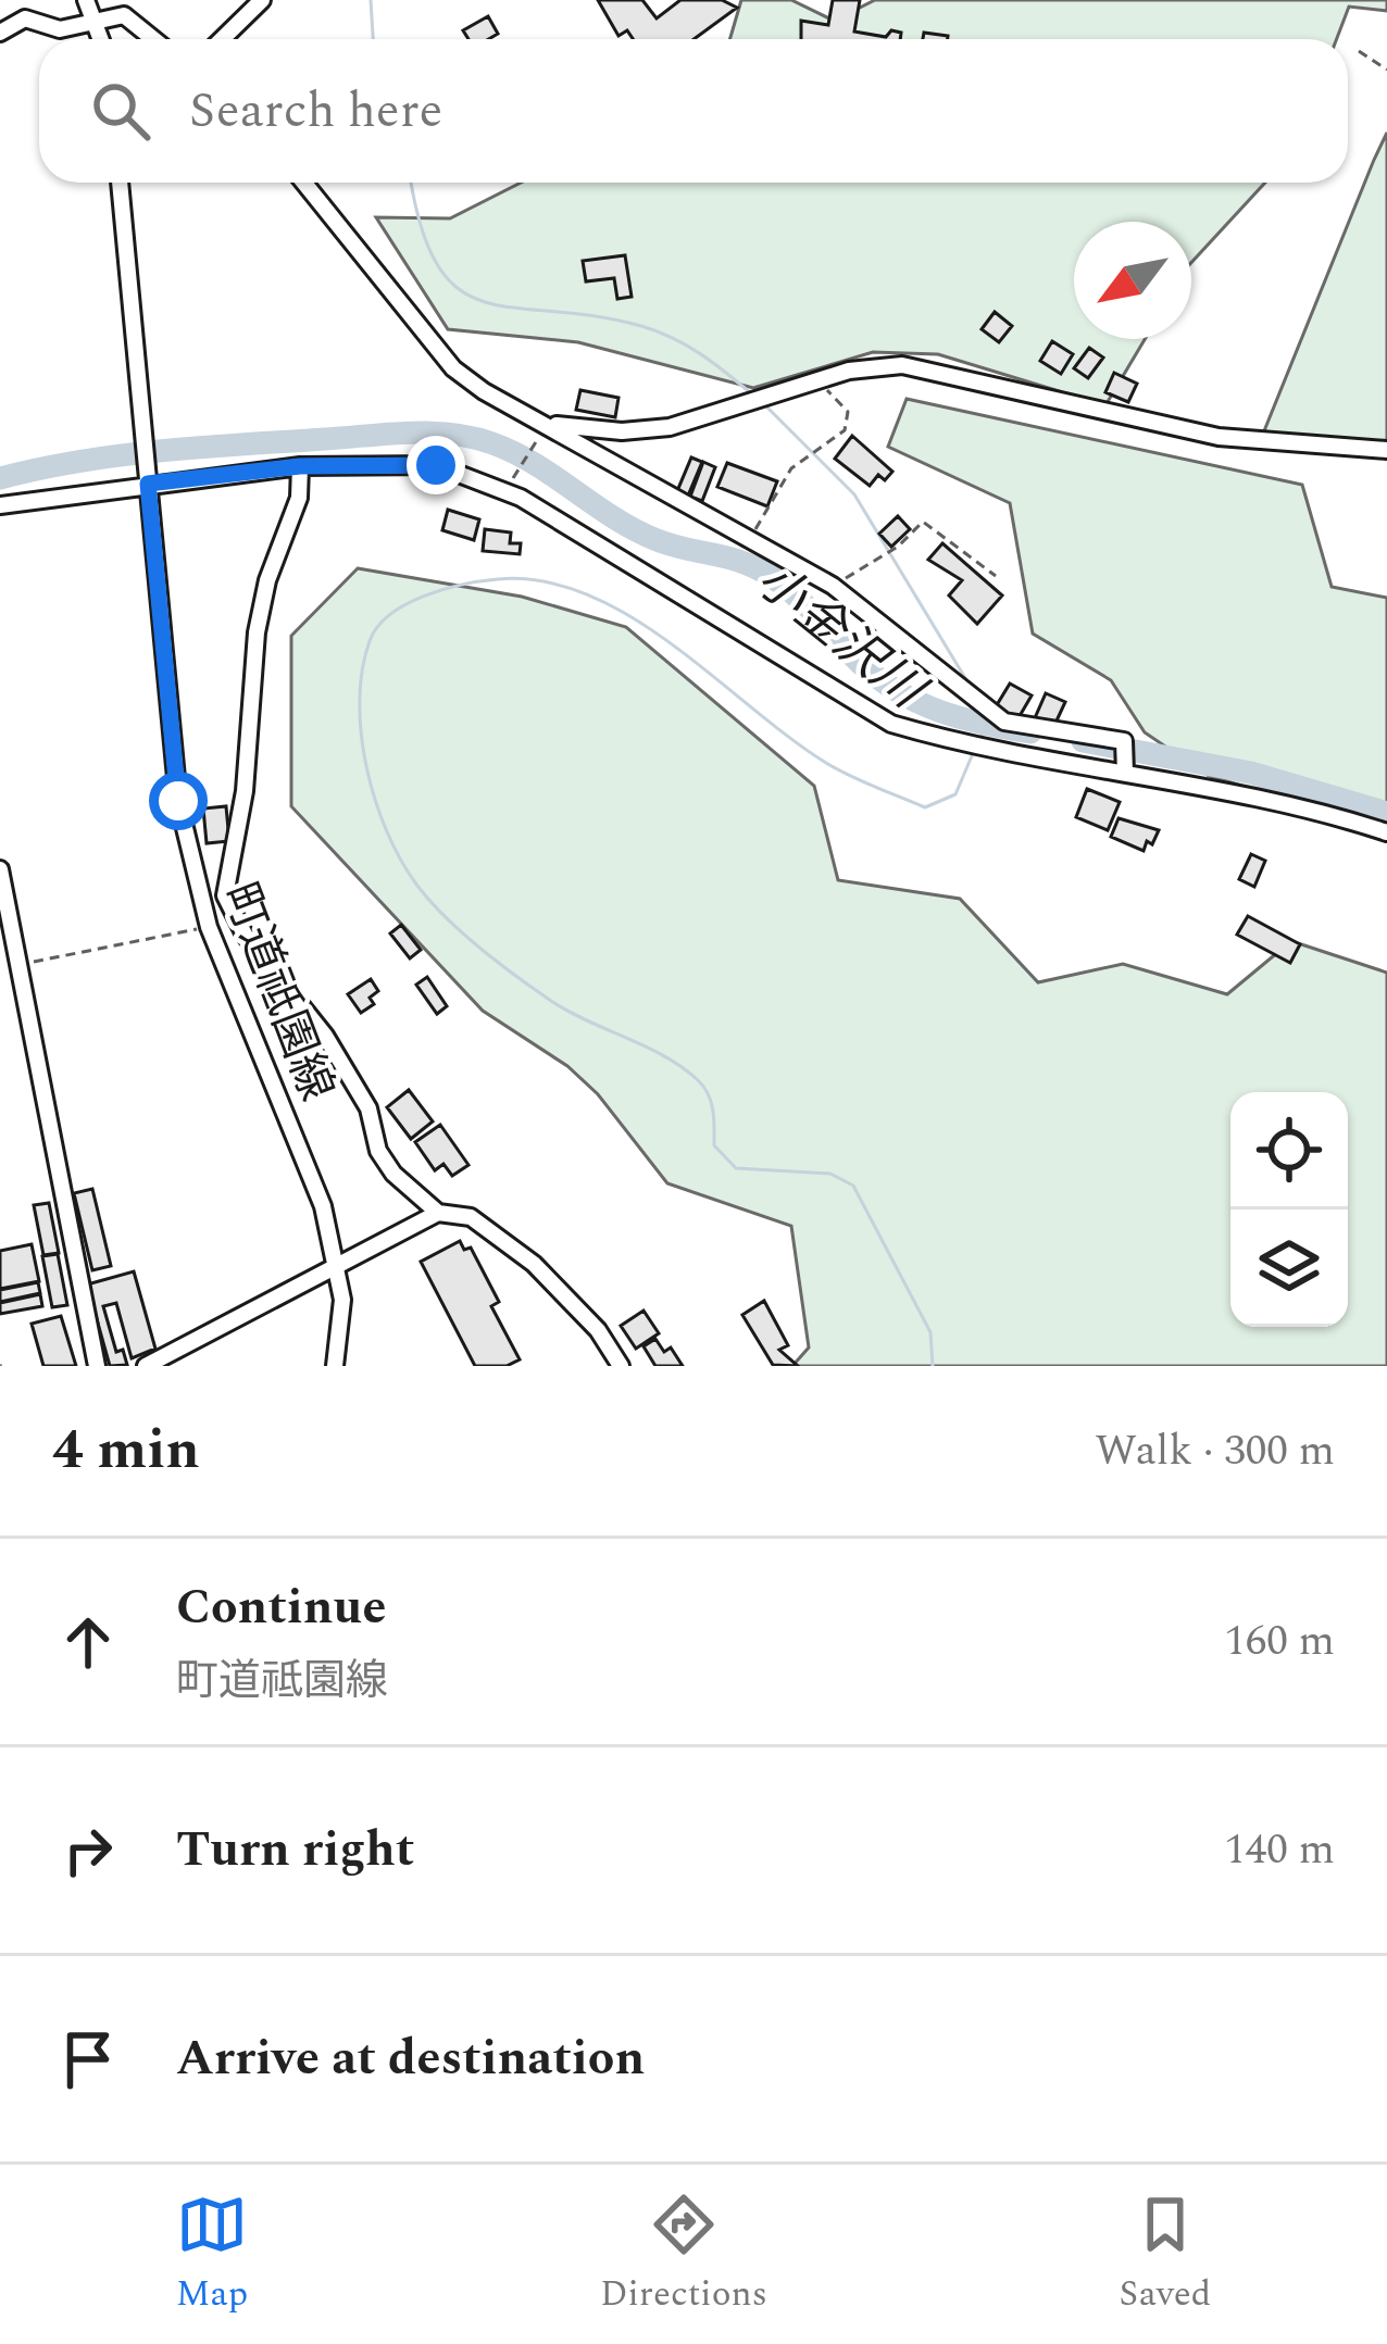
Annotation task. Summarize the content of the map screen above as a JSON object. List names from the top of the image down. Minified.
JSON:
{"streets":{"street":["町道祗園線"]},"water":["小金沢川"],"north":"bottom left","page":{"search":"Search here","heading":["4 min","Walk · 300 m"],"list":[["Continue","町道祗園線","160 m"],["Turn right","140 m"],"Arrive at destination"],"nav":["Map","Directions","Saved"]}}
